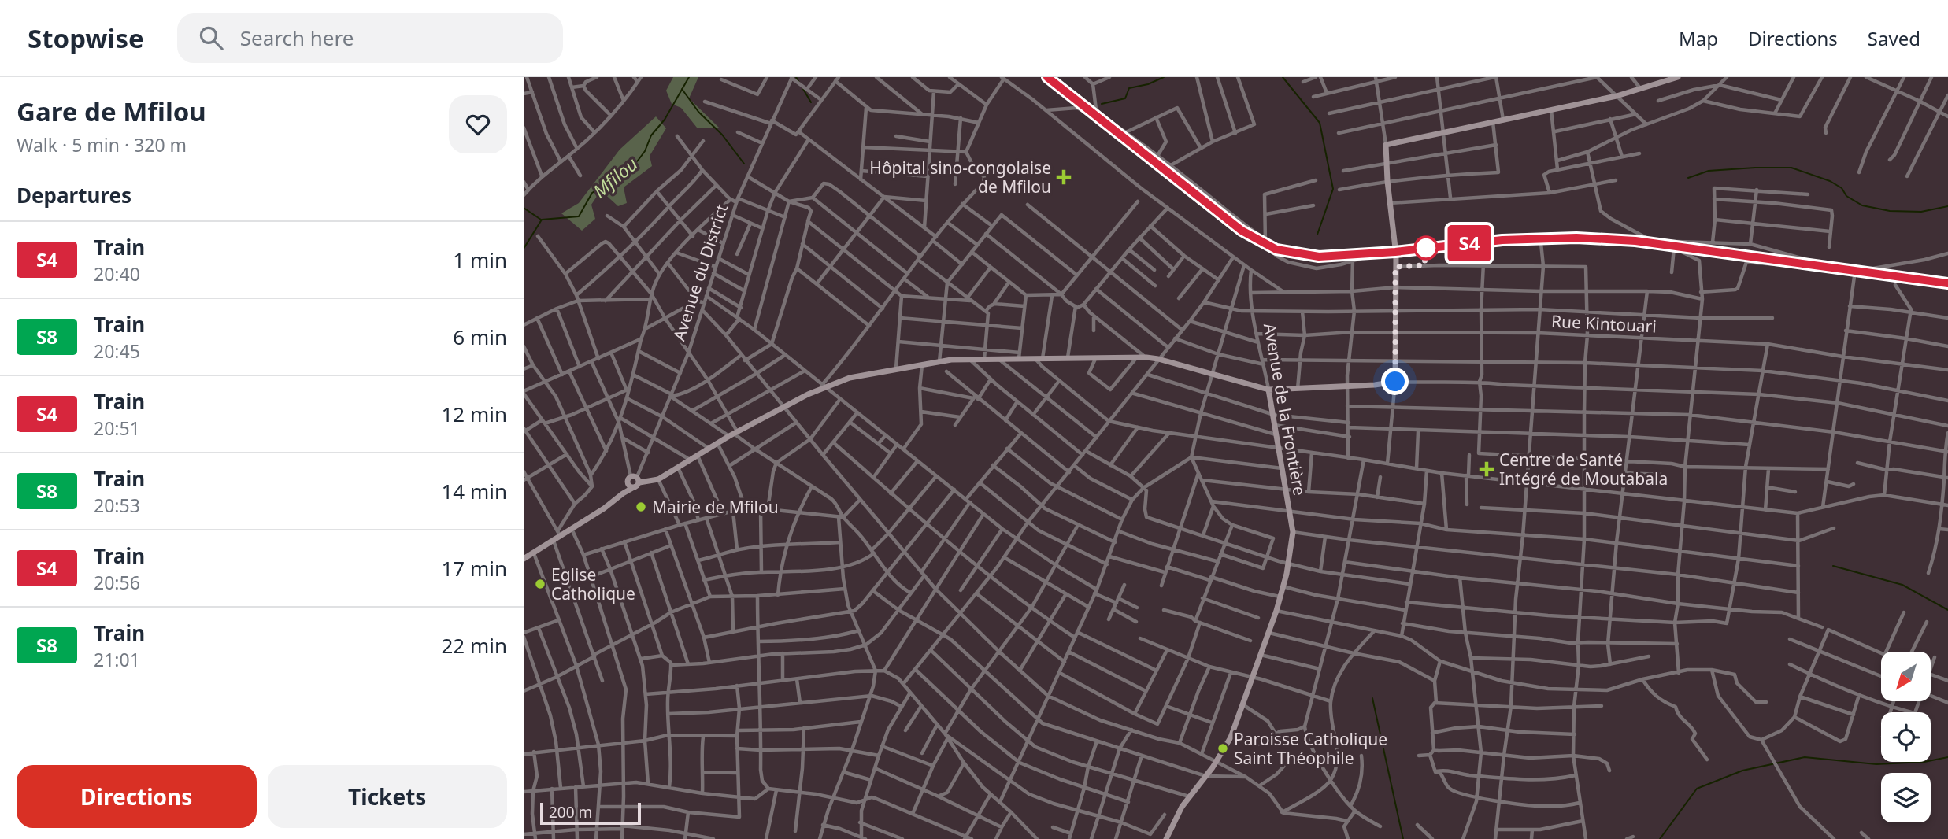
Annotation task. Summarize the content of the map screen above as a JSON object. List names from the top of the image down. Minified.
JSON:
{"streets":{"street":["Avenue du District","Rue Kintouari","Avenue de la Frontière"]},"crossings":[["Rue Kintouari","Avenue de la Frontière"]],"water":["Mfilou"],"places":{"health":["Hôpital sino-congolaise de Mfilou","Centre de Santé Intégré de Moutabala"],"other":["Mairie de Mfilou","Eglise Catholique","Paroisse Catholique Saint Théophile"]},"scale_bar":"200 m","north":"bottom left","page":{"header":"Stopwise","search":"Search here","nav":["Map","Directions","Saved"],"heading":[["Gare de Mfilou","Walk · 5 min · 320 m"],"Departures"],"on_map":"S4","list":[{"mark":"S4","name":"Train","note":"20:40","value":"1 min"},{"mark":"S8","name":"Train","note":"20:45","value":"6 min"},{"mark":"S4","name":"Train","note":"20:51","value":"12 min"},{"mark":"S8","name":"Train","note":"20:53","value":"14 min"},{"mark":"S4","name":"Train","note":"20:56","value":"17 min"},{"mark":"S8","name":"Train","note":"21:01","value":"22 min"}],"buttons":["Directions","Tickets"],"scale":"200 m"}}
